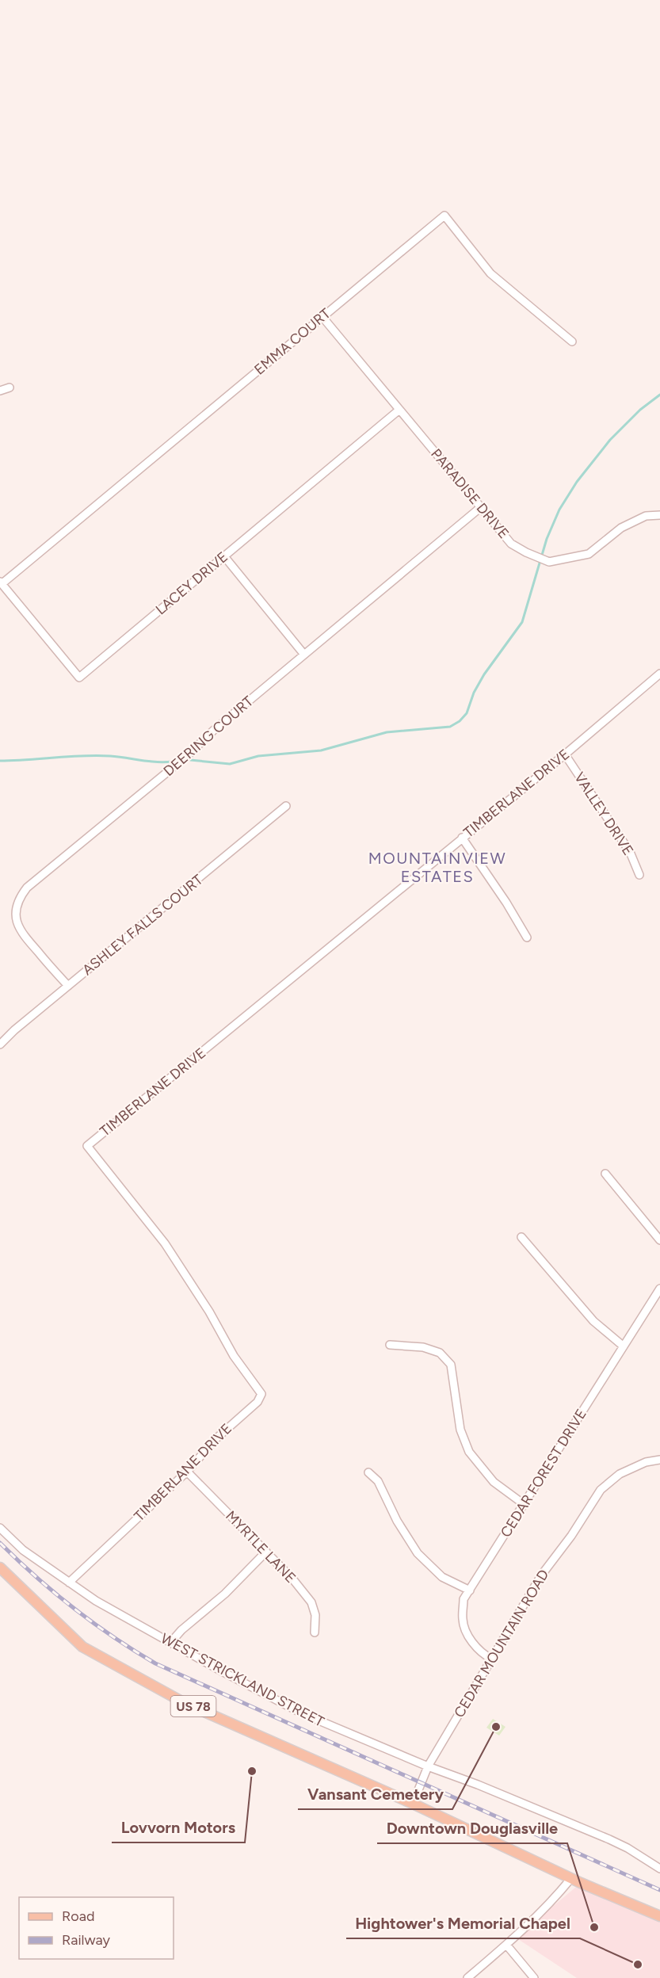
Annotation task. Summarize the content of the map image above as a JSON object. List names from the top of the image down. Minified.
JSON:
{"streets":{"main road":["US 78"],"street":["EMMA COURT","PARADISE DRIVE","LACEY DRIVE","DEERING COURT","TIMBERLANE DRIVE","VALLEY DRIVE","ASHLEY FALLS COURT","CEDAR FOREST DRIVE","MYRTLE LANE","CEDAR MOUNTAIN ROAD","WEST STRICKLAND STREET"]},"crossings":[["EMMA COURT","PARADISE DRIVE"],["EMMA COURT","LACEY DRIVE"],["PARADISE DRIVE","LACEY DRIVE"],["PARADISE DRIVE","DEERING COURT"],["DEERING COURT","ASHLEY FALLS COURT"],["TIMBERLANE DRIVE","VALLEY DRIVE"],["TIMBERLANE DRIVE","MYRTLE LANE"],["TIMBERLANE DRIVE","WEST STRICKLAND STREET"],["CEDAR FOREST DRIVE","CEDAR MOUNTAIN ROAD"],["CEDAR MOUNTAIN ROAD","WEST STRICKLAND STREET"],["CEDAR MOUNTAIN ROAD","US 78"]],"districts":["MOUNTAINVIEW ESTATES"],"places":["Vansant Cemetery","Lovvorn Motors","Downtown Douglasville","Hightower's Memorial Chapel"],"legend":["Road","Railway"]}
